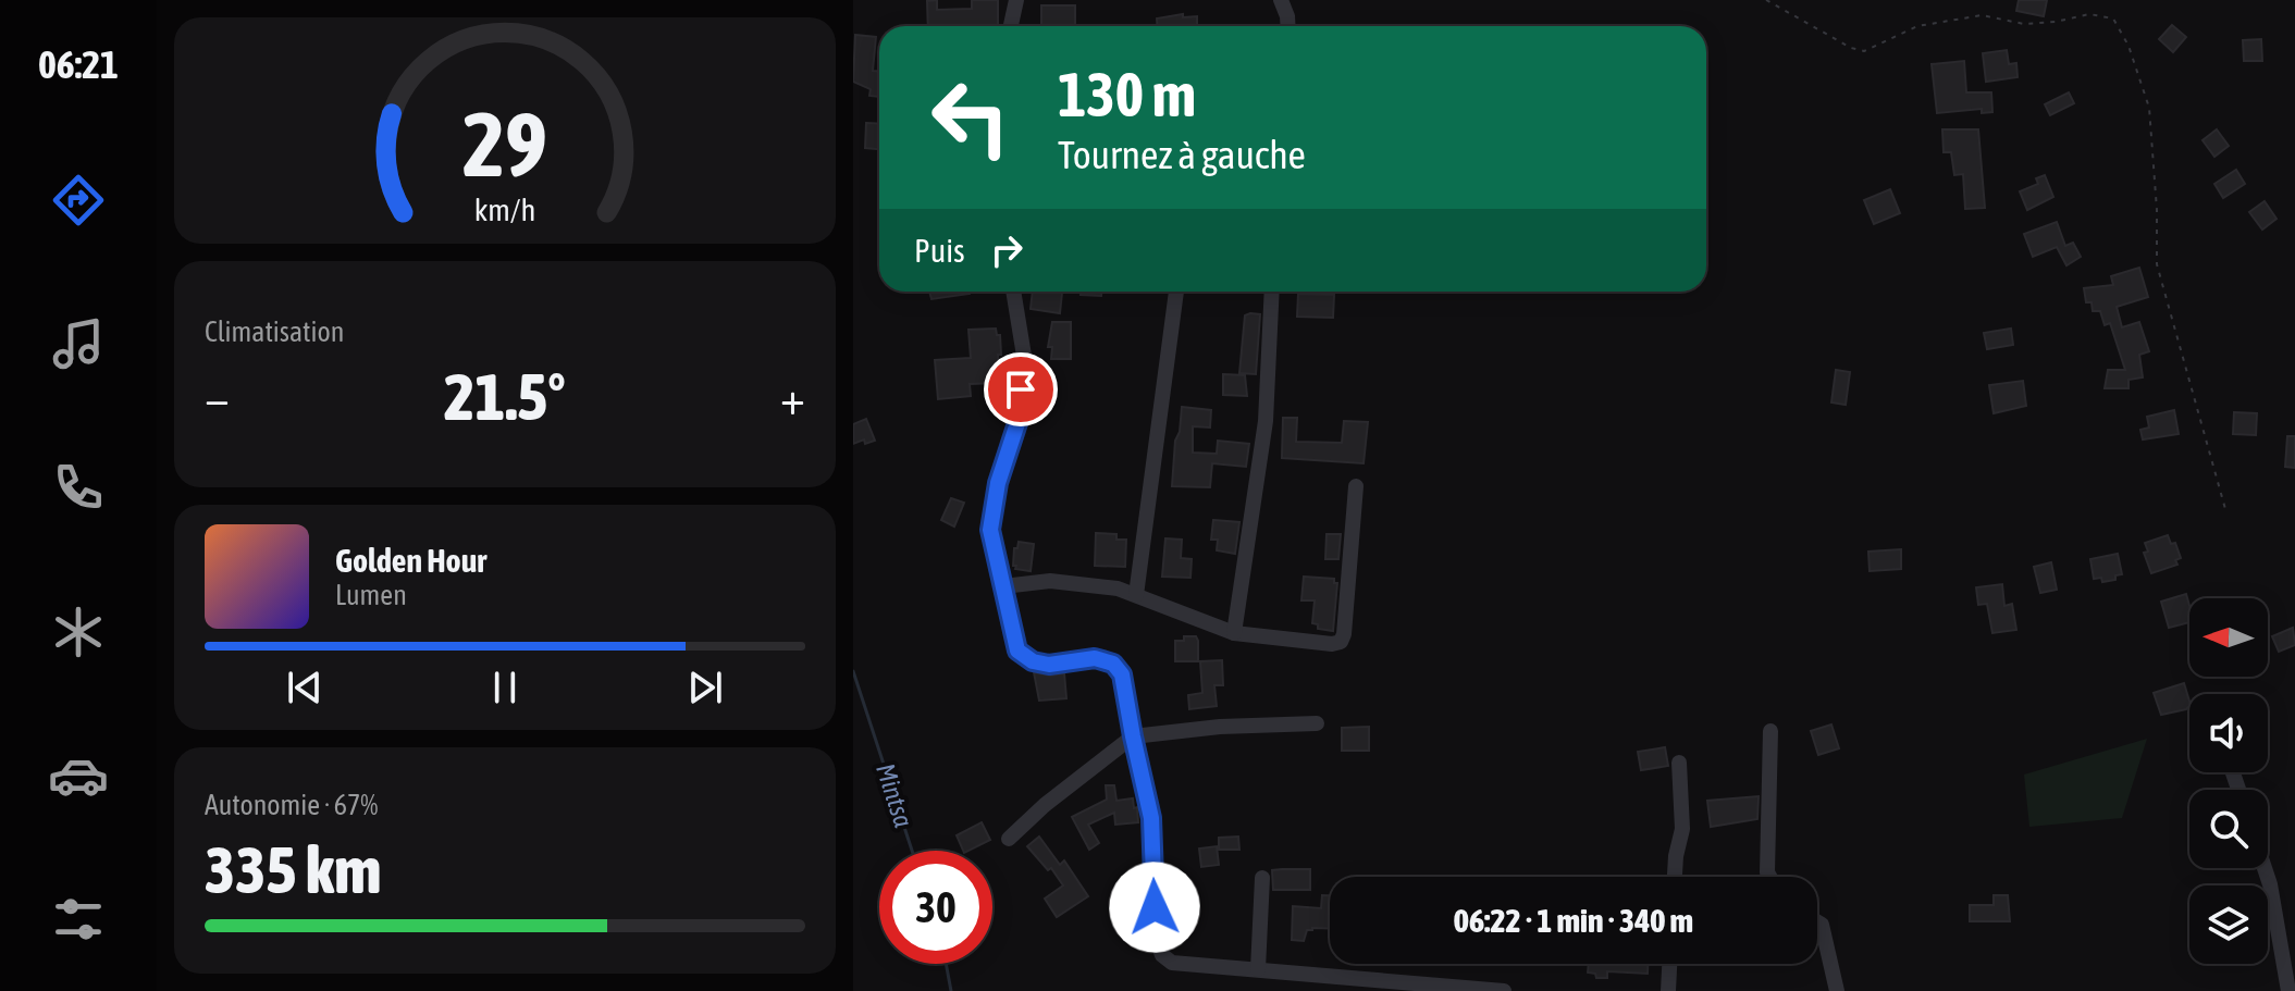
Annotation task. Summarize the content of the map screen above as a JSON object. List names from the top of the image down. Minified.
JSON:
{"water":["Mintsa"],"north":"left","page":{"tabs":"06:21","turn":["130 m","Tournez à gauche"],"then":"Puis","tile":["Climatisation",["Autonomie · 67%","335 km"]],"heat":["−","21.5°","+"],"song":["Golden Hour","Lumen"],"limit":"30","trip":"06:22 · 1 min · 340 m","gauge":["29","km/h"]}}
